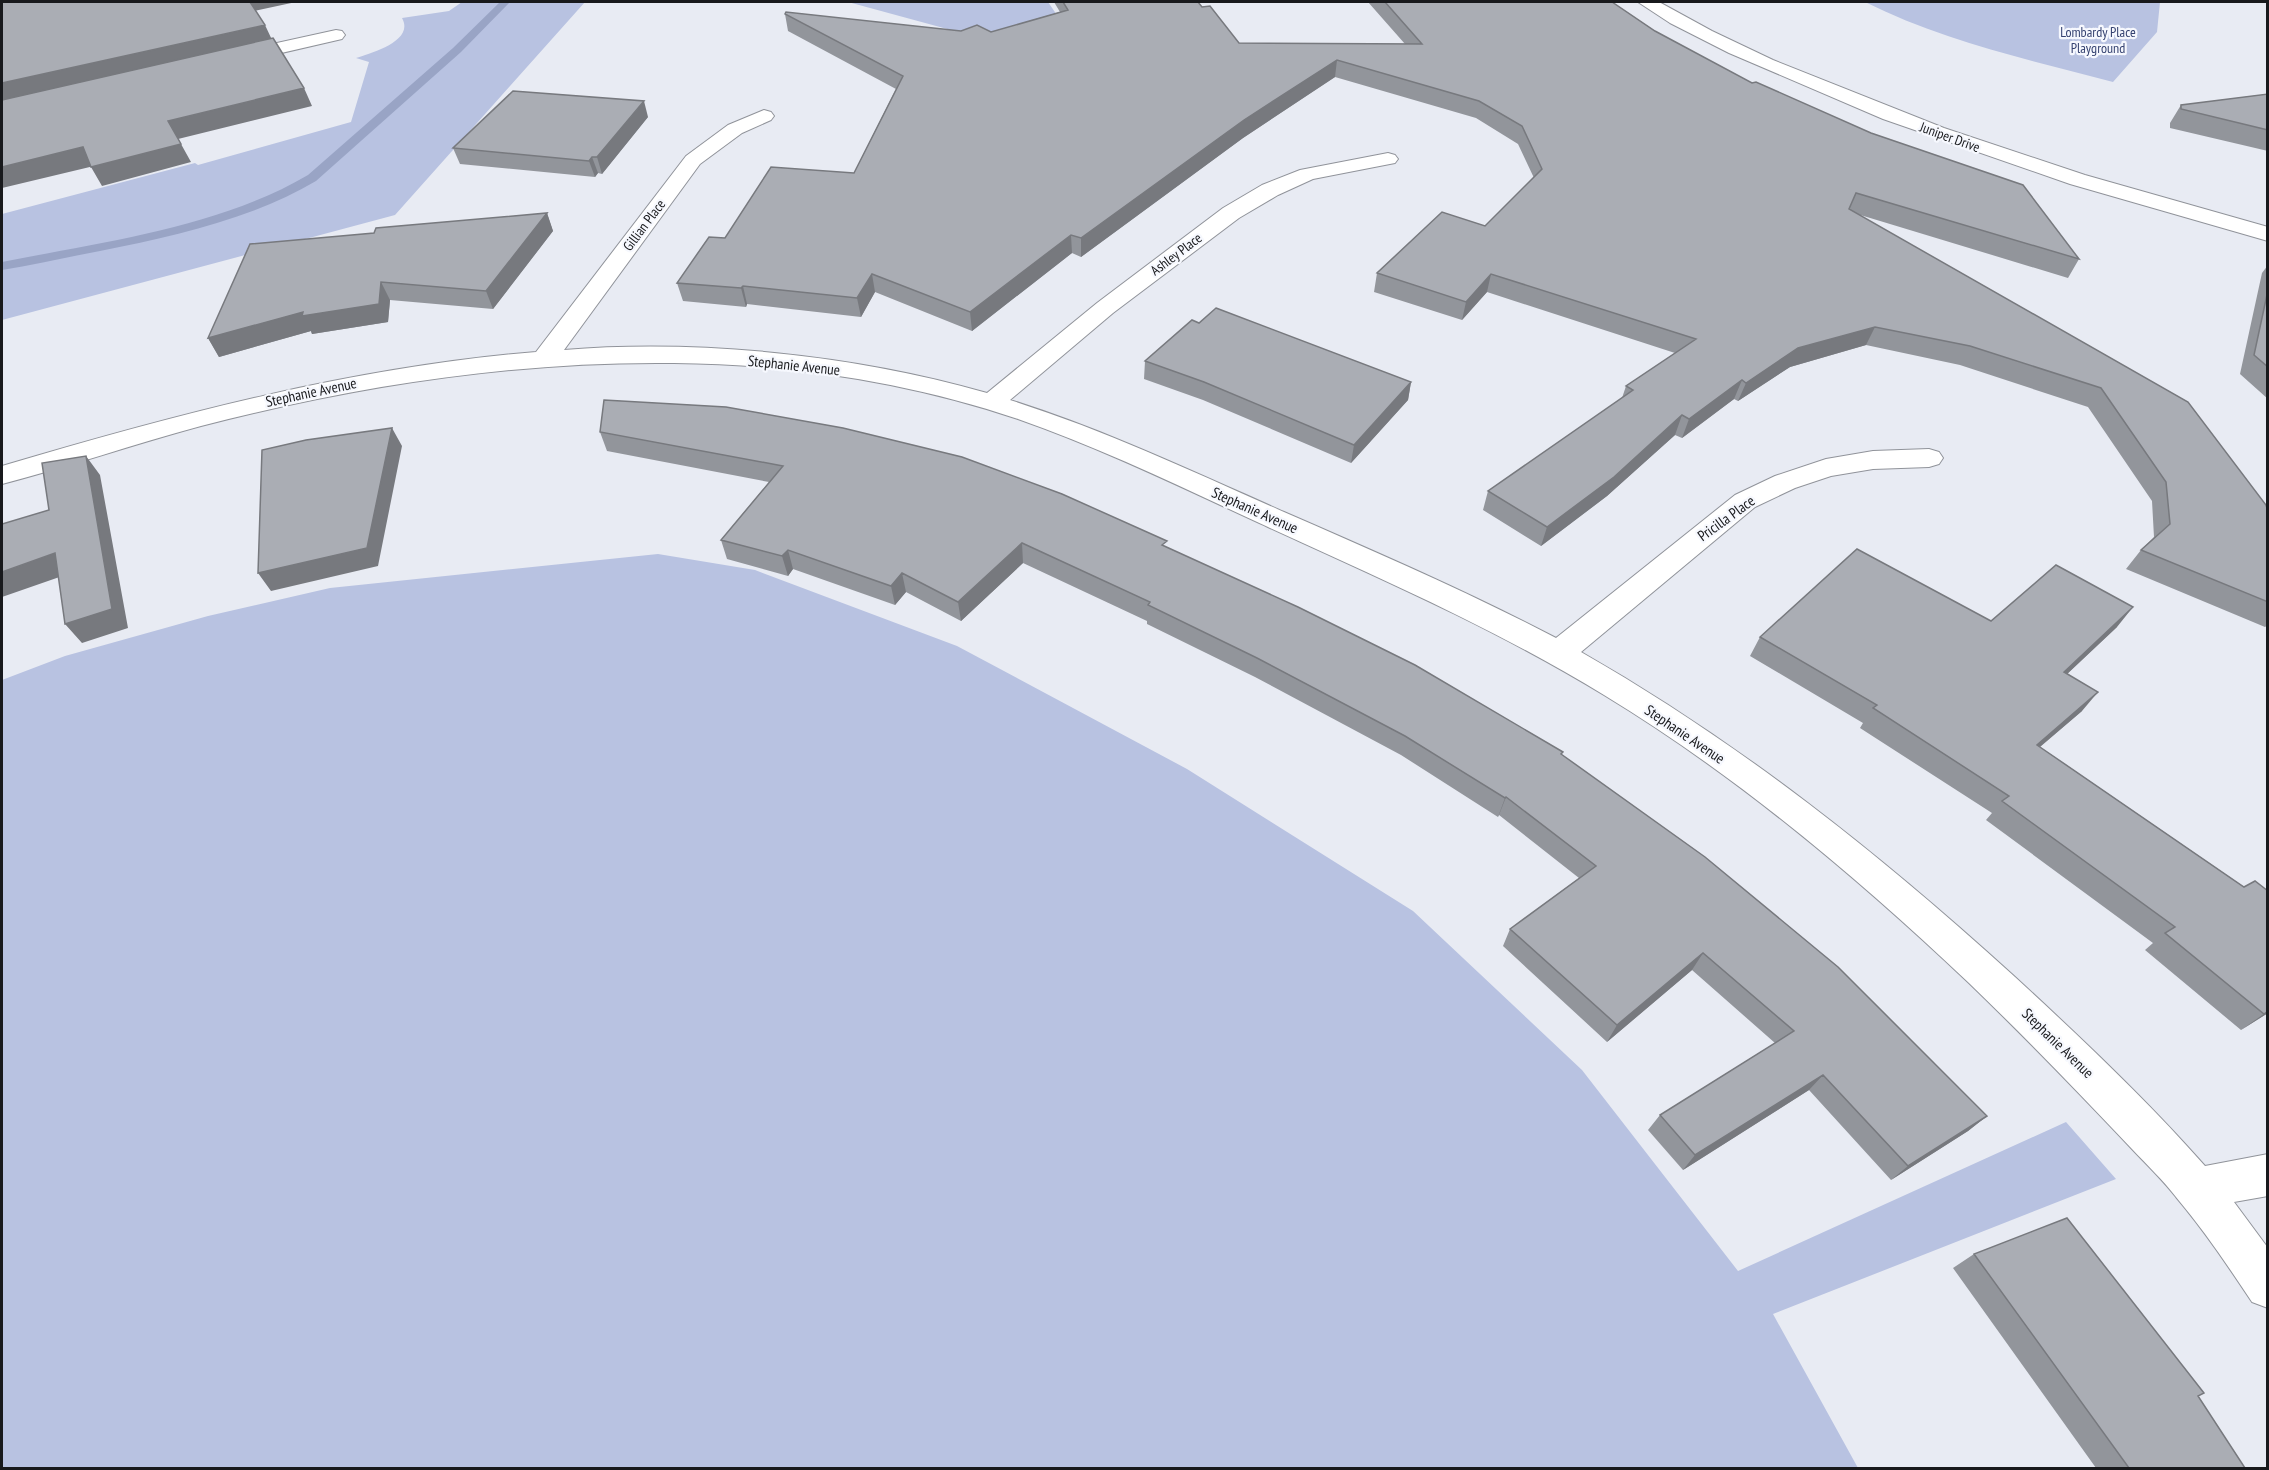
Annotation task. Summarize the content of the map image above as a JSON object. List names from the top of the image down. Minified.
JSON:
{"streets":{"street":["Juniper Drive","Gillian Place","Ashley Place","Stephanie Avenue","Pricilla Place"]},"crossings":[["Gillian Place","Stephanie Avenue"],["Ashley Place","Stephanie Avenue"],["Stephanie Avenue","Pricilla Place"]],"parks":["Lombardy Place Playground"]}
